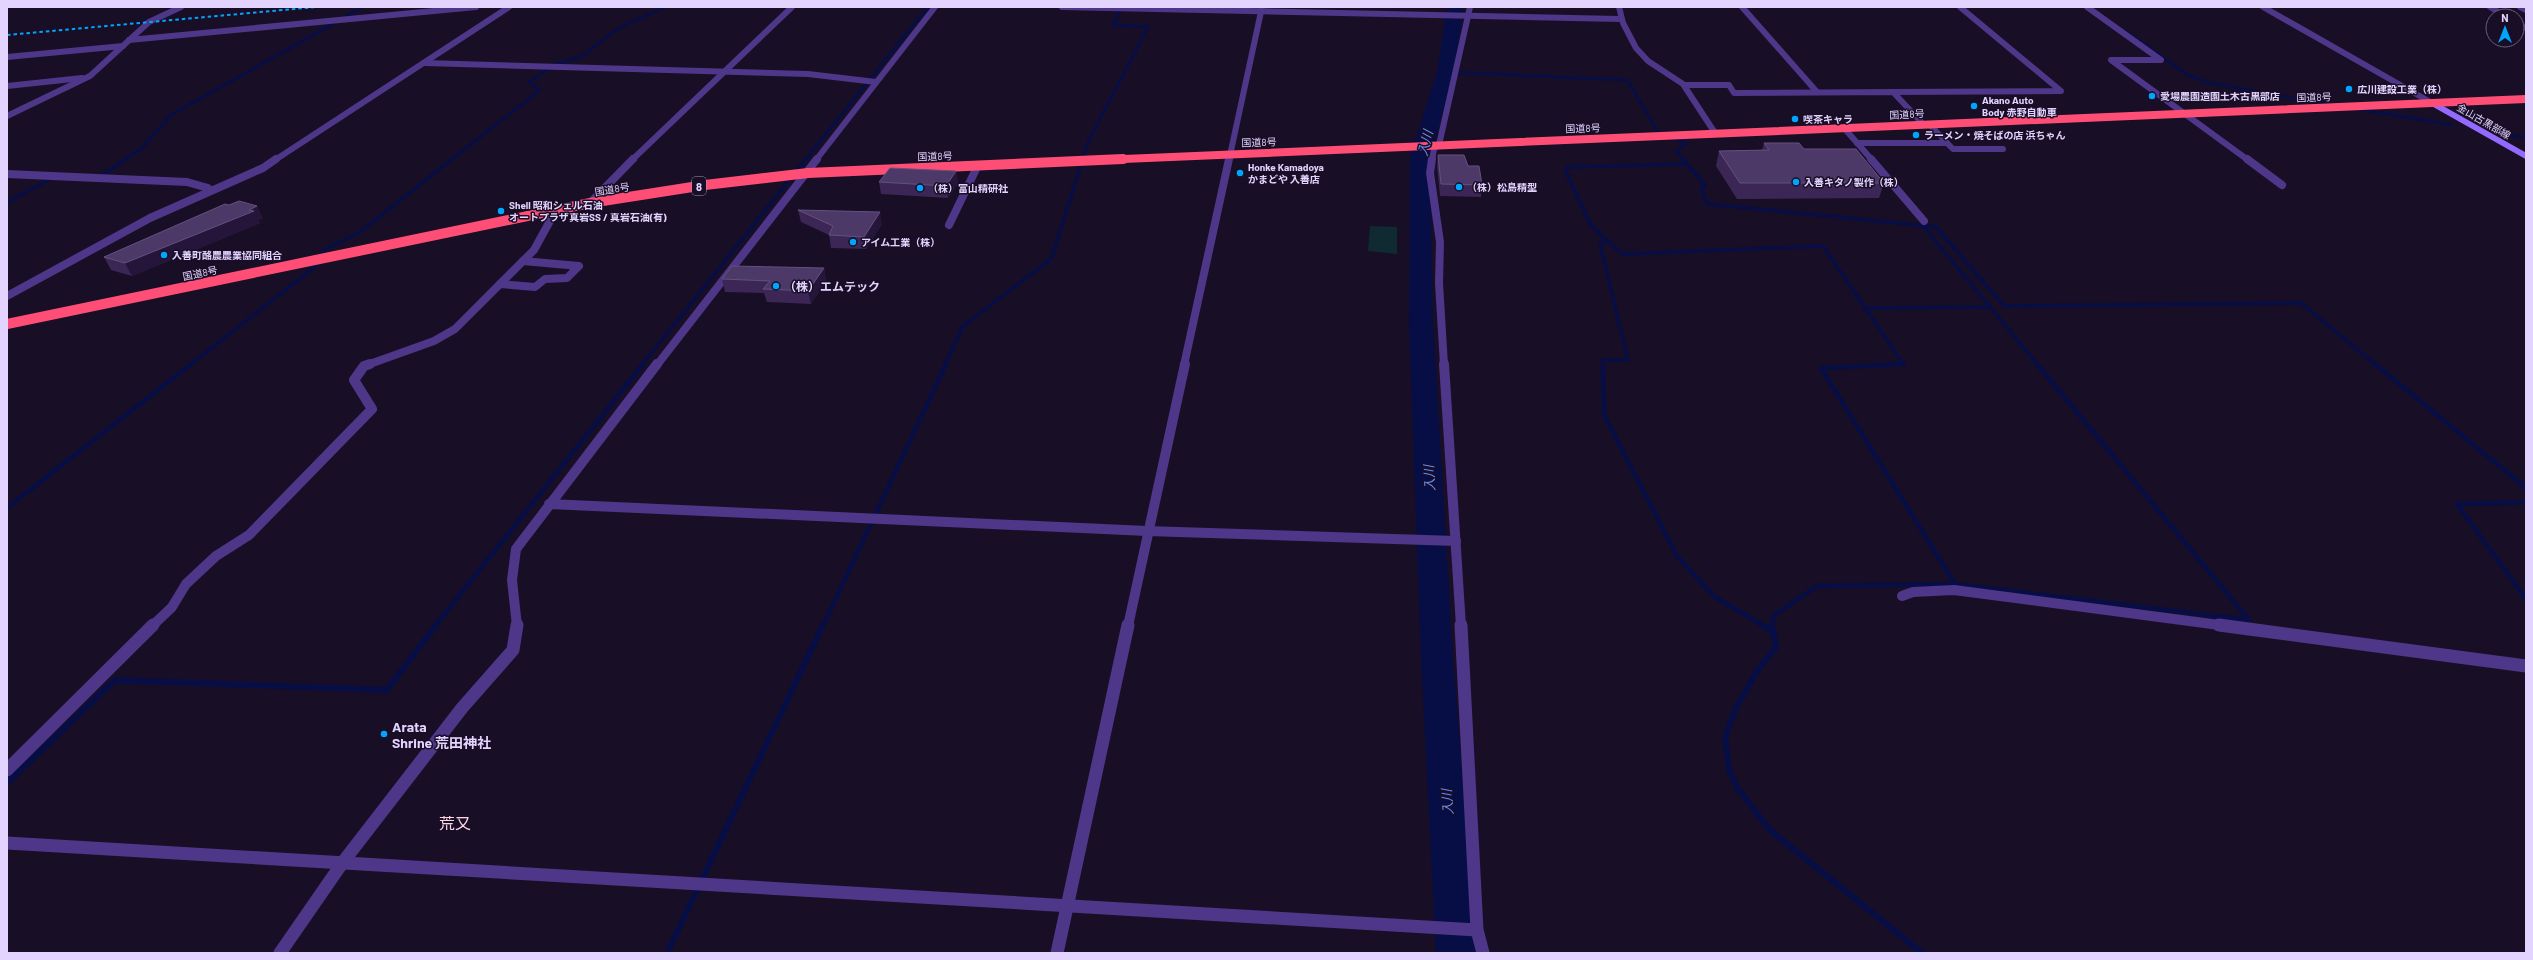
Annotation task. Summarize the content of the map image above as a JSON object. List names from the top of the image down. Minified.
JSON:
{"streets":{"highway":["国道8号","8"],"main road":["金山古黒部線"]},"crossings":[["国道8号","金山古黒部線"]],"districts":["荒又"],"water":["入川"],"places":["広川建設工業（株）","愛場農園造園土木古黒部店","Akano Auto Body 赤野自動車","喫茶キャラ","ラーメン・焼そばの店 浜ちゃん","Honke Kamadoya かまどや 入善店","入善キタノ製作（株）","（株）松島精型","（株）富山精研社","Shell 昭和シェル石油 オートプラザ真岩SS / 真岩石油(有)","アイム工業（株）","入善町酪農農業協同組合","（株）エムテック","Arata Shrine 荒田神社"],"north":"top"}
